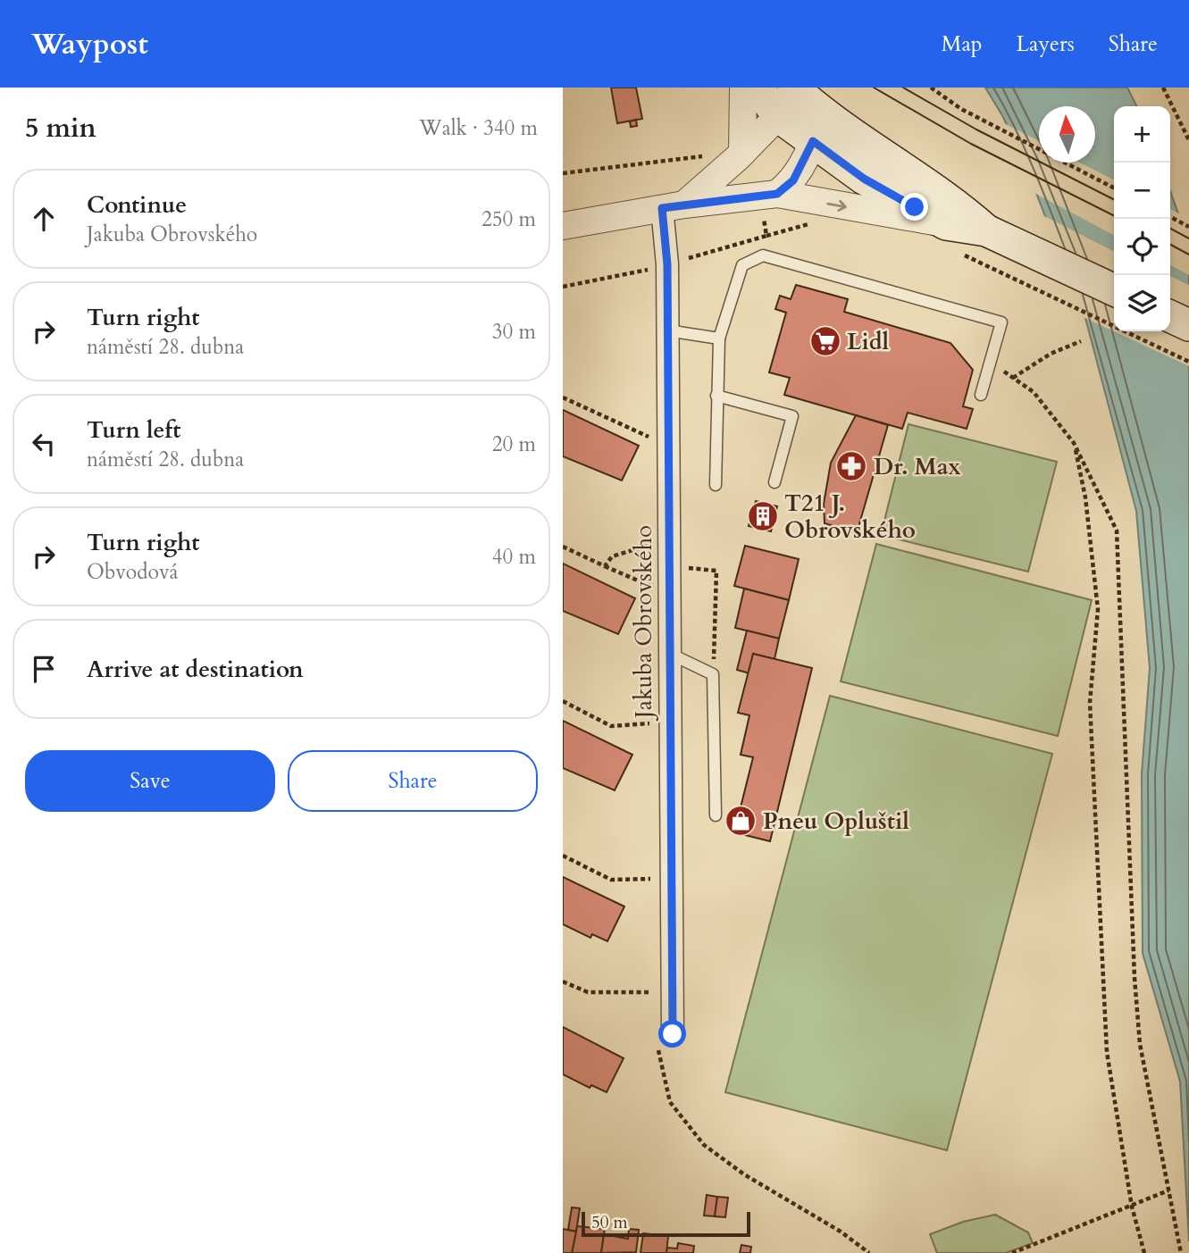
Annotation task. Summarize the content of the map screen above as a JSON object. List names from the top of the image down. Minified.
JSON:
{"streets":{"street":["Jakuba Obrovského"]},"places":{"supermarket":["Lidl"],"pharmacy":["Dr. Max"],"building":["T21 J. Obrovského"],"shop":["Pneu Opluštil"]},"scale_bar":"50 m","north":"top","page":{"header":"Waypost","nav":["Map","Layers","Share"],"heading":["5 min","Walk · 340 m"],"map_buttons":["+","−"],"list":[["Continue","Jakuba Obrovského","250 m"],["Turn right","náměstí 28. dubna","30 m"],["Turn left","náměstí 28. dubna","20 m"],["Turn right","Obvodová","40 m"],"Arrive at destination"],"buttons":["Save","Share"],"scale":"50 m"}}
